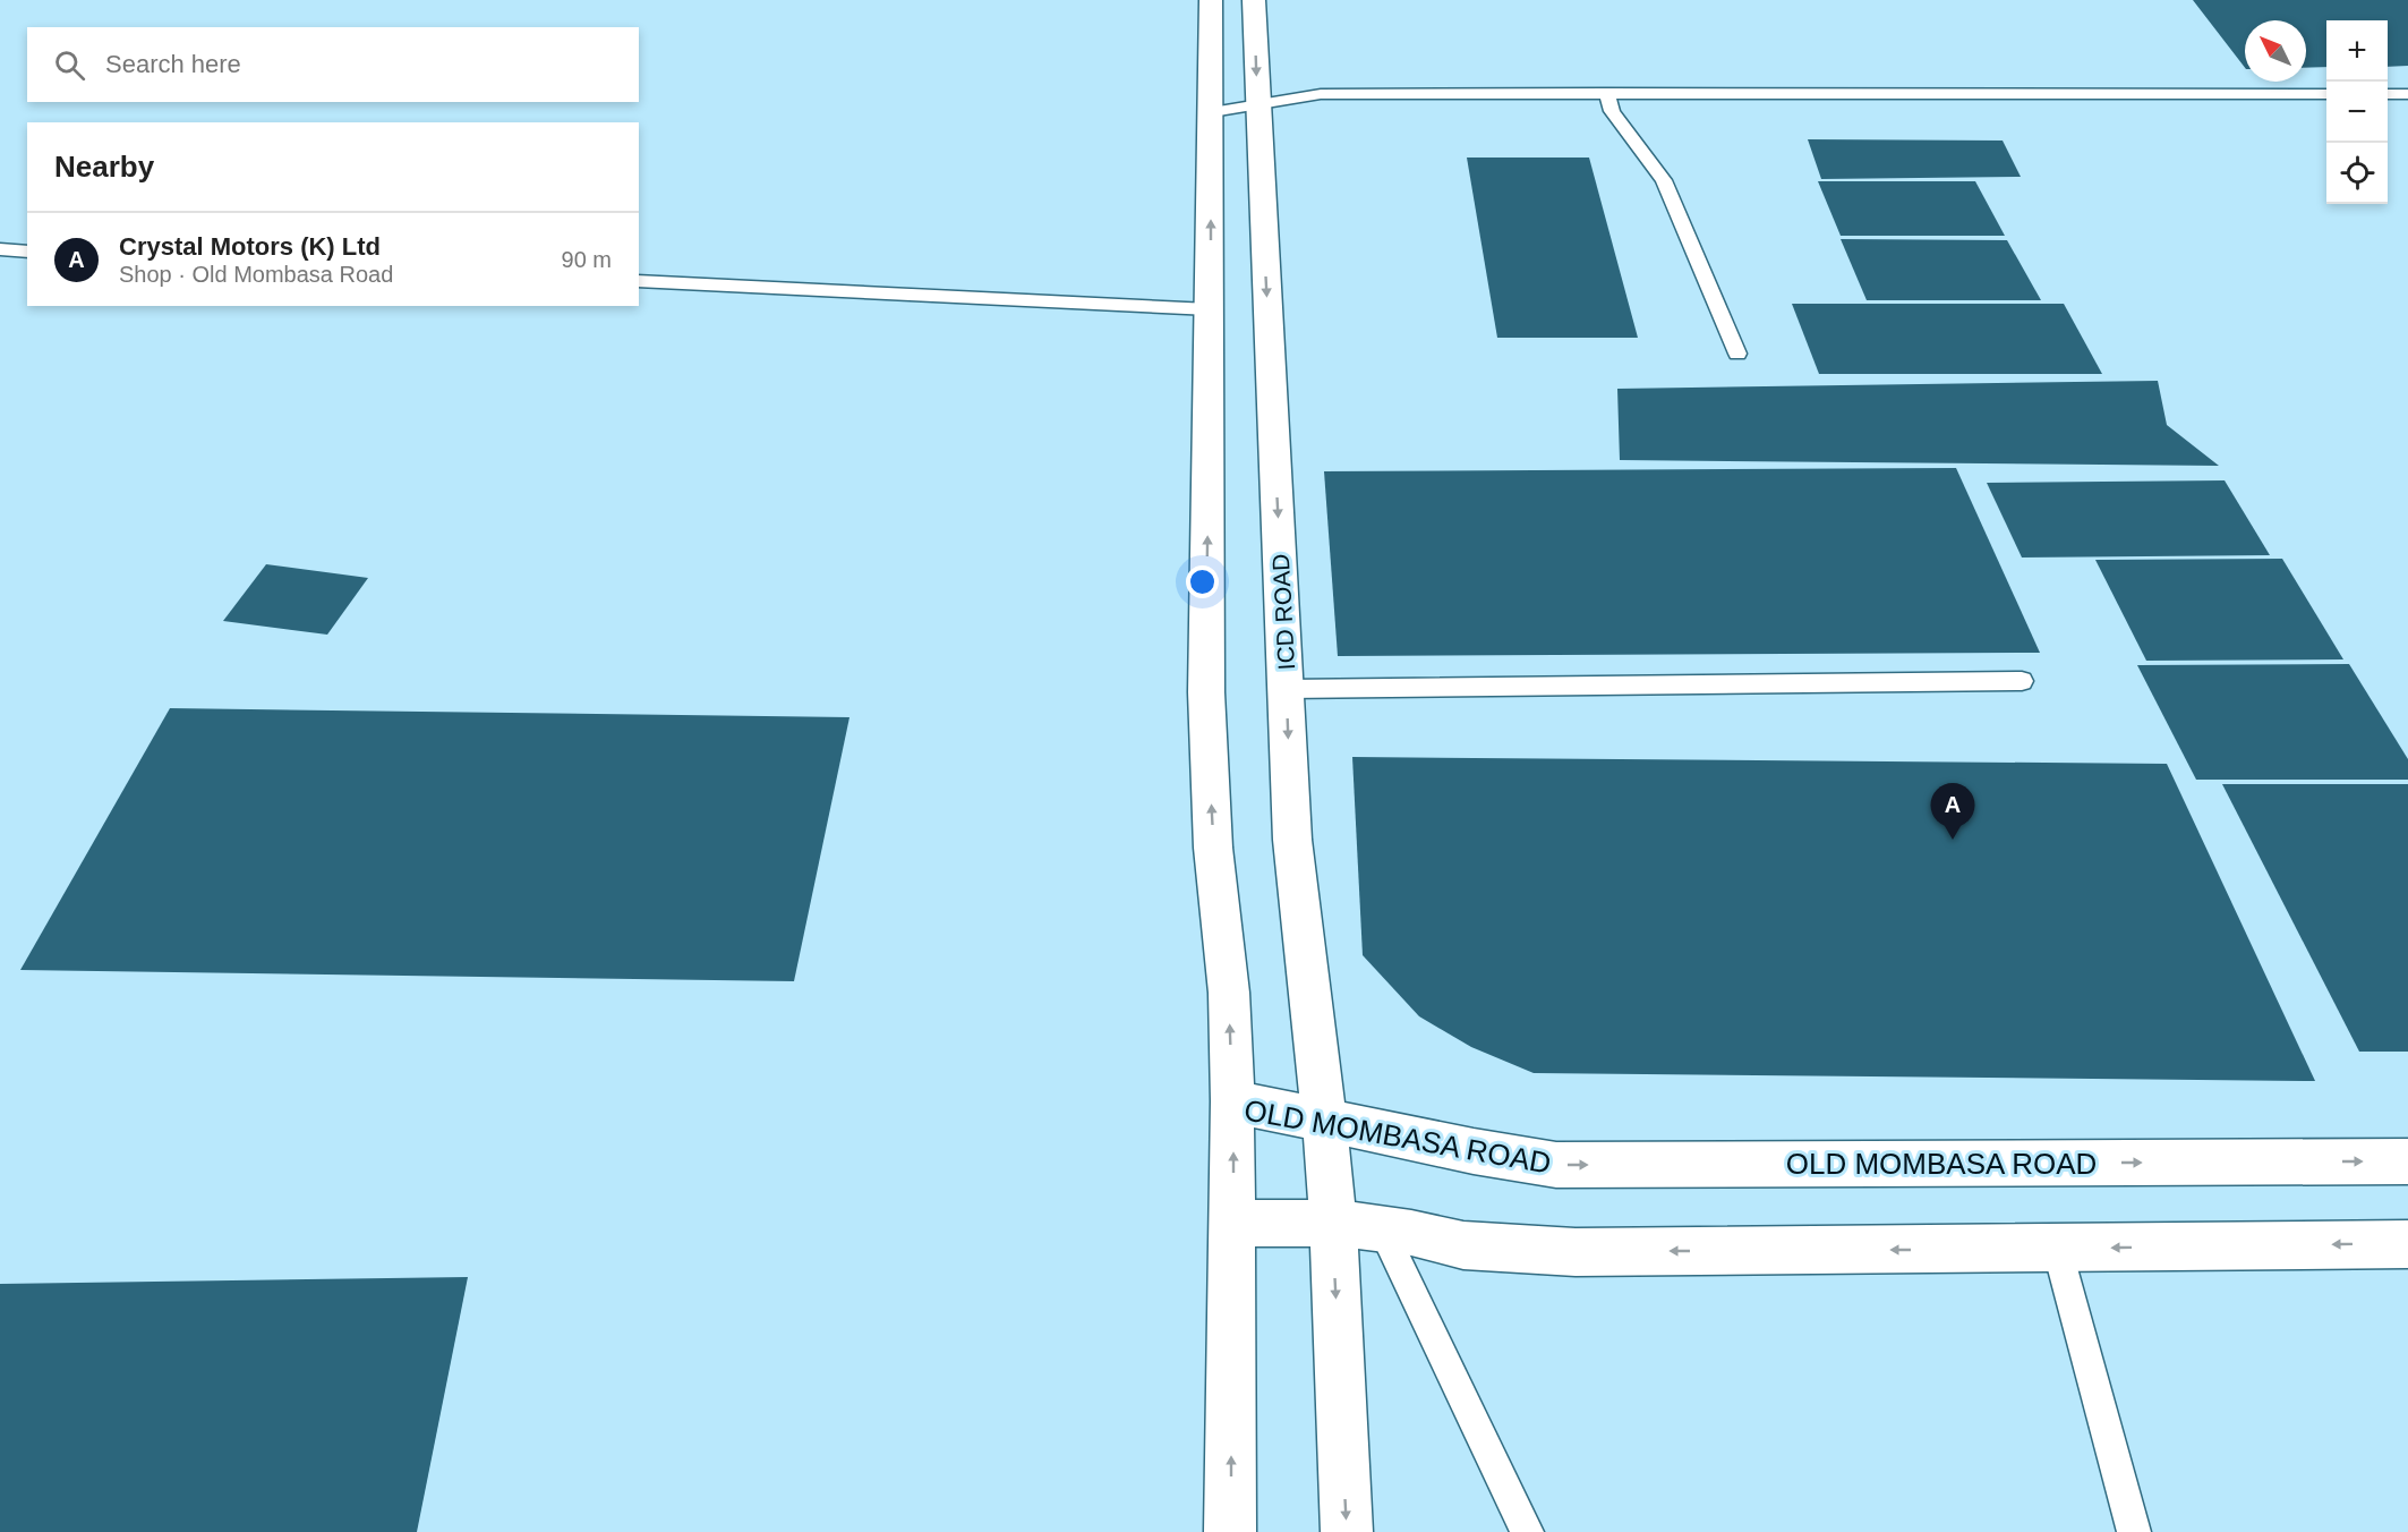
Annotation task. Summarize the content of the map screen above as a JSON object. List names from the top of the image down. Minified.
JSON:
{"streets":{"main road":["ICD ROAD","OLD MOMBASA ROAD"]},"crossings":[["ICD ROAD","OLD MOMBASA ROAD"]],"north":"top left","page":{"map_buttons":["+","−"],"search":"Search here","heading":"Nearby","list":[{"mark":"A","name":"Crystal Motors (K) Ltd","note":"Shop · Old Mombasa Road","value":"90 m"}],"pins":"A"}}
